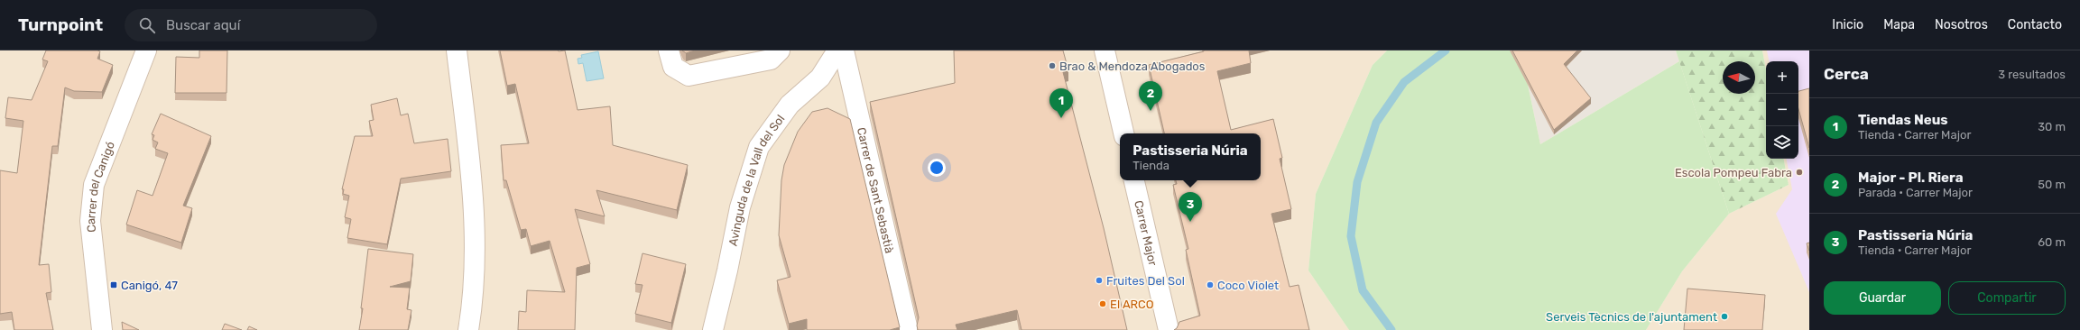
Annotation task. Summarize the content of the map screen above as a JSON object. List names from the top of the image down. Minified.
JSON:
{"streets":{"street":["Avinguda de la Vall del Sol","Carrer del Canigó","Carrer de Sant Sebastià","Carrer Major"]},"places":{"other":["Brao & Mendoza Abogados","Escola Pompeu Fabra","Fruites Del Sol","Coco Violet","El ARCO","Serveis Tècnics de l'ajuntament"],"transit":["Canigó, 47"]},"north":"left","page":{"header":"Turnpoint","search":"Buscar aquí","nav":["Inicio","Mapa","Nosotros","Contacto"],"heading":["Cerca","3 resultados"],"map_buttons":["+","−"],"pins":["2","1","3"],"list":[{"mark":"1","name":"Tiendas Neus","note":"Tienda · Carrer Major","value":"30 m"},{"mark":"2","name":"Major - Pl. Riera","note":"Parada · Carrer Major","value":"50 m"},{"mark":"3","name":"Pastisseria Núria","note":"Tienda · Carrer Major","value":"60 m"}],"popup":["Pastisseria Núria","Tienda"],"buttons":["Guardar","Compartir"]}}
